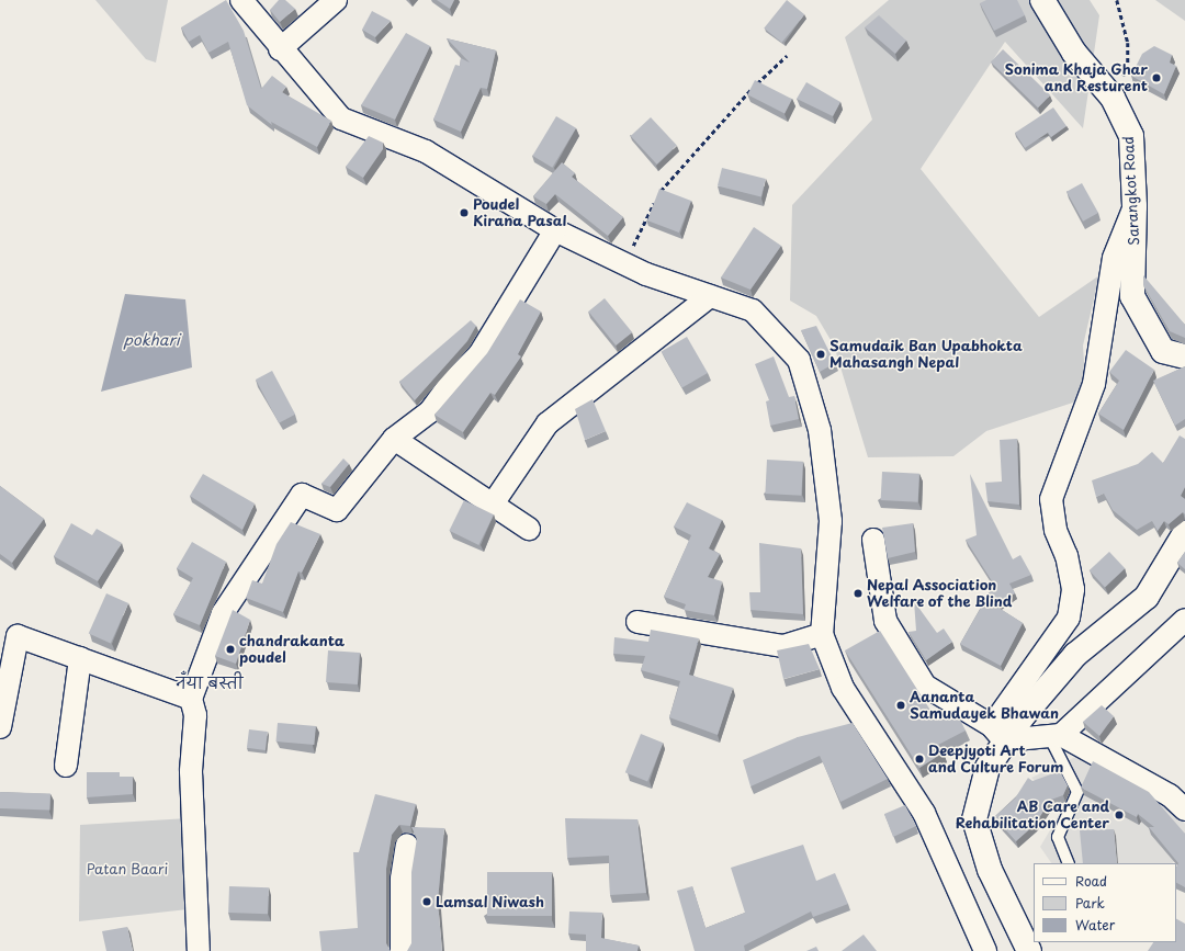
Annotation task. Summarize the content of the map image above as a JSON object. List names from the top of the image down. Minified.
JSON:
{"streets":{"street":["Sarangkot Road"]},"districts":["नँया बस्ती"],"water":["pokhari"],"parks":["Patan Baari"],"places":["Sonima Khaja Ghar and Resturent","Poudel Kirana Pasal","Samudaik Ban Upabhokta Mahasangh Nepal","Nepal Association Welfare of the Blind","chandrakanta poudel","Aananta Samudayek Bhawan","Deepjyoti Art and Culture Forum","AB Care and Rehabilitation Center","Lamsal Niwash"],"legend":["Road","Park","Water"]}
